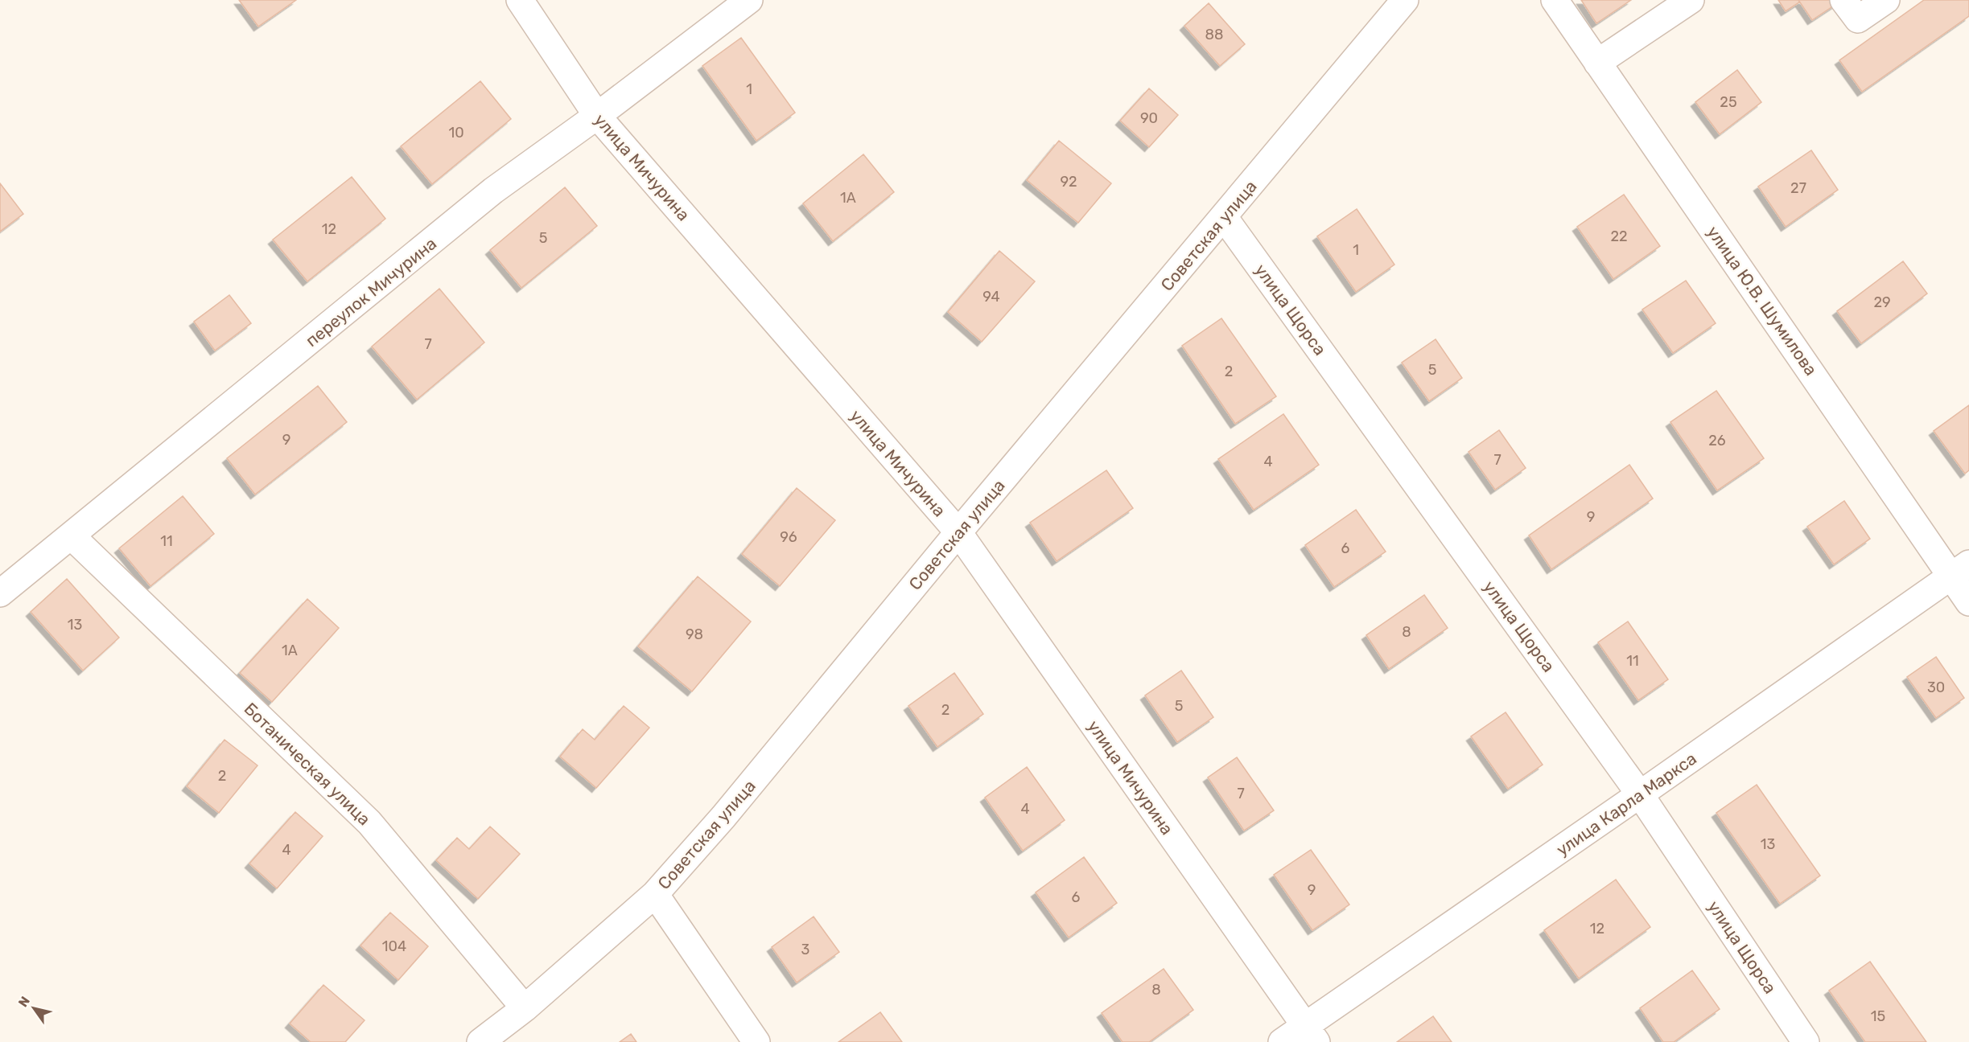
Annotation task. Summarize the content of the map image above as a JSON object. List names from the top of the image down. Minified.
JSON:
{"streets":{"street":["улица Мичурина","Советская улица","переулок Мичурина","улица Ю.В. Шумилова","улица Щорса","Ботаническая улица","улица Карла Маркса"]},"crossings":[["улица Мичурина","Советская улица"],["улица Мичурина","переулок Мичурина"],["улица Мичурина","улица Карла Маркса"],["Советская улица","улица Щорса"],["Советская улица","Ботаническая улица"],["переулок Мичурина","Ботаническая улица"],["улица Ю.В. Шумилова","улица Карла Маркса"],["улица Щорса","улица Карла Маркса"]],"house_numbers":["88","1","25","90","10","92","27","1А","12","22","5","1","94","29","7","5","2","9","26","7","4","9","96","11","6","13","8","98","1А","11","30","5","2","2","7","4","13","4","9","6","12","104","3","8","15"],"north":"top left"}
